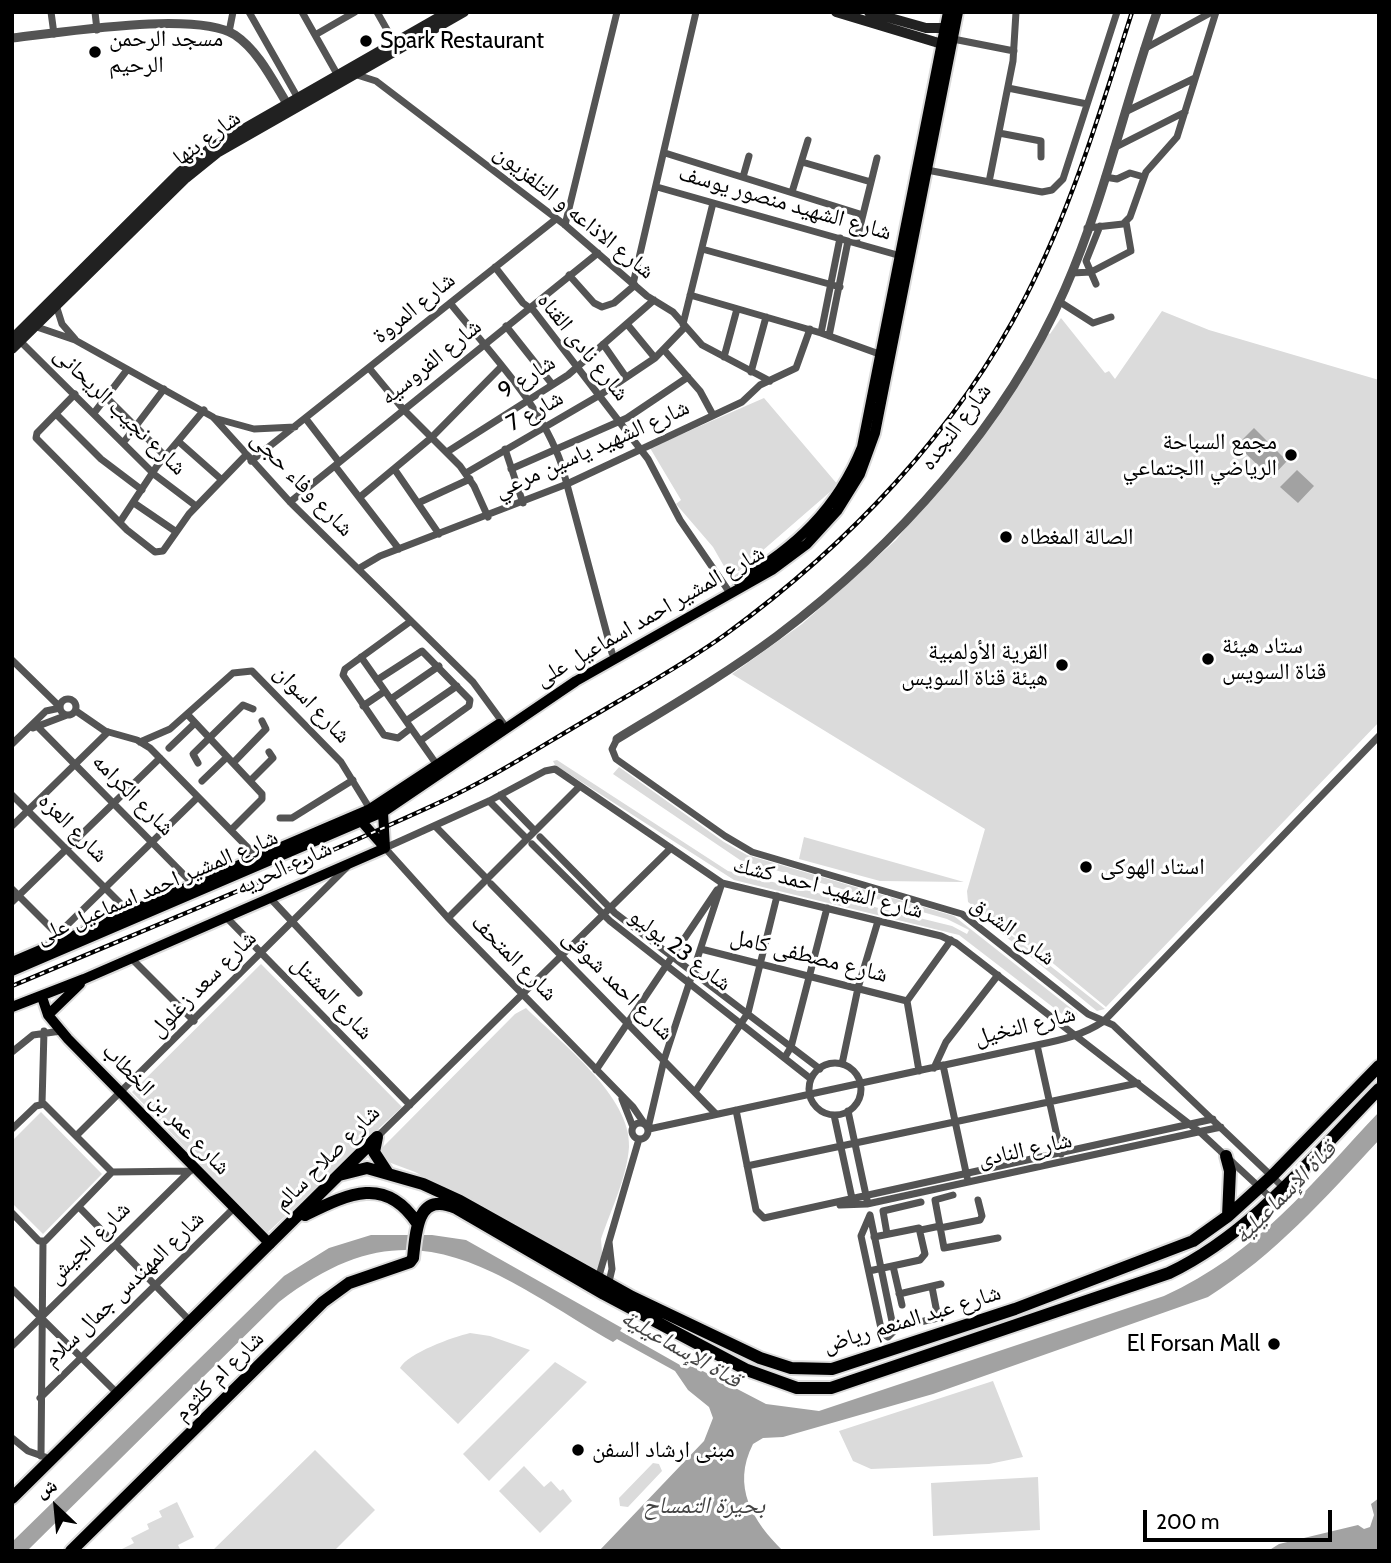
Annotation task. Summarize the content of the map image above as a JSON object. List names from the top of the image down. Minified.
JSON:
{"streets":{"highway":["شارع صلاح سالم","شارع عبد المنعم رياض","شارع ام كلثوم"],"main road":["شارع بنها","شارع المشير احمد اسماعيل على","شارع الحريه","شارع عمر بن الخطاب"],"street":["شارع الشهيد منصور يوسف","شارع الاذاعه و التلفزيون","شارع المروة","شارع نادى القناه","شارع الفروسيه","شارع 9","شارع نجيب الريحانى","شارع 7","شارع النجده","شارع الشهيد ياسين مرعي","شارع وفاء حجى","شارع اسوان","شارع الكرامه","شارع العزه","شارع الشهيد احمد كشك","شارع الشرق","شارع 23 يوليو","شارع مصطفى كامل","شارع المتحف","شارع سعد زغلول","شارع احمد شوقى","شارع المشتل","شارع النخيل","شارع النادى","شارع الجيش","شارع المهندس جمال سلام"]},"crossings":[["شارع بنها","شارع الاذاعه و التلفزيون"],["شارع بنها","شارع نجيب الريحانى"],["شارع بنها","شارع وفاء حجى"],["شارع الشهيد منصور يوسف","شارع المشير احمد اسماعيل على"],["شارع الاذاعه و التلفزيون","شارع المروة"],["شارع الاذاعه و التلفزيون","شارع الفروسيه"],["شارع الاذاعه و التلفزيون","شارع 9"],["شارع الاذاعه و التلفزيون","شارع 7"],["شارع الاذاعه و التلفزيون","شارع الشهيد ياسين مرعي"],["شارع المروة","شارع نادى القناه"],["شارع المروة","شارع نجيب الريحانى"],["شارع المروة","شارع وفاء حجى"],["شارع نادى القناه","شارع الفروسيه"],["شارع نادى القناه","شارع 9"],["شارع نادى القناه","شارع 7"],["شارع نادى القناه","شارع الشهيد ياسين مرعي"],["شارع نادى القناه","شارع المشير احمد اسماعيل على"],["شارع الفروسيه","شارع وفاء حجى"],["شارع النجده","شارع الشرق"],["شارع الشهيد ياسين مرعي","شارع وفاء حجى"],["شارع وفاء حجى","شارع المشير احمد اسماعيل على"],["شارع المشير احمد اسماعيل على","شارع اسوان"],["شارع المشير احمد اسماعيل على","شارع الكرامه"],["شارع المشير احمد اسماعيل على","شارع العزه"],["شارع الحريه","شارع الشهيد احمد كشك"],["شارع الحريه","شارع 23 يوليو"],["شارع الحريه","شارع المتحف"],["شارع الحريه","شارع سعد زغلول"],["شارع الحريه","شارع احمد شوقى"],["شارع الحريه","شارع المشتل"],["شارع الحريه","شارع عمر بن الخطاب"],["شارع الشهيد احمد كشك","شارع النخيل"],["شارع الشهيد احمد كشك","شارع النادى"],["شارع الشهيد احمد كشك","شارع صلاح سالم"],["شارع الشرق","شارع النخيل"],["شارع الشرق","شارع النادى"],["شارع الشرق","شارع عبد المنعم رياض"],["شارع 23 يوليو","شارع صلاح سالم"],["شارع المتحف","شارع النخيل"],["شارع المتحف","شارع صلاح سالم"],["شارع سعد زغلول","شارع المشتل"],["شارع سعد زغلول","شارع عمر بن الخطاب"],["شارع احمد شوقى","شارع النخيل"],["شارع احمد شوقى","شارع صلاح سالم"],["شارع المشتل","شارع صلاح سالم"],["شارع النخيل","شارع النادى"],["شارع عمر بن الخطاب","شارع صلاح سالم"],["شارع عمر بن الخطاب","شارع الجيش"],["شارع عمر بن الخطاب","شارع المهندس جمال سلام"],["شارع صلاح سالم","شارع عبد المنعم رياض"],["شارع عبد المنعم رياض","شارع ام كلثوم"]],"water":["قناة الإسماعيلية","بحيرة التمساح"],"places":["Spark Restaurant","مسجد الرحمن الرحيم","مجمع السباحة الرياضي االجتماعي","الصالة المغطاه","ستاد هيئة قناة السويس","القرية الأولمبية هيئة قناة السويس","استاد الهوكى","El Forsan Mall","مبنى ارشاد السفن"],"scale_bar":"200 m","north":"top left"}
